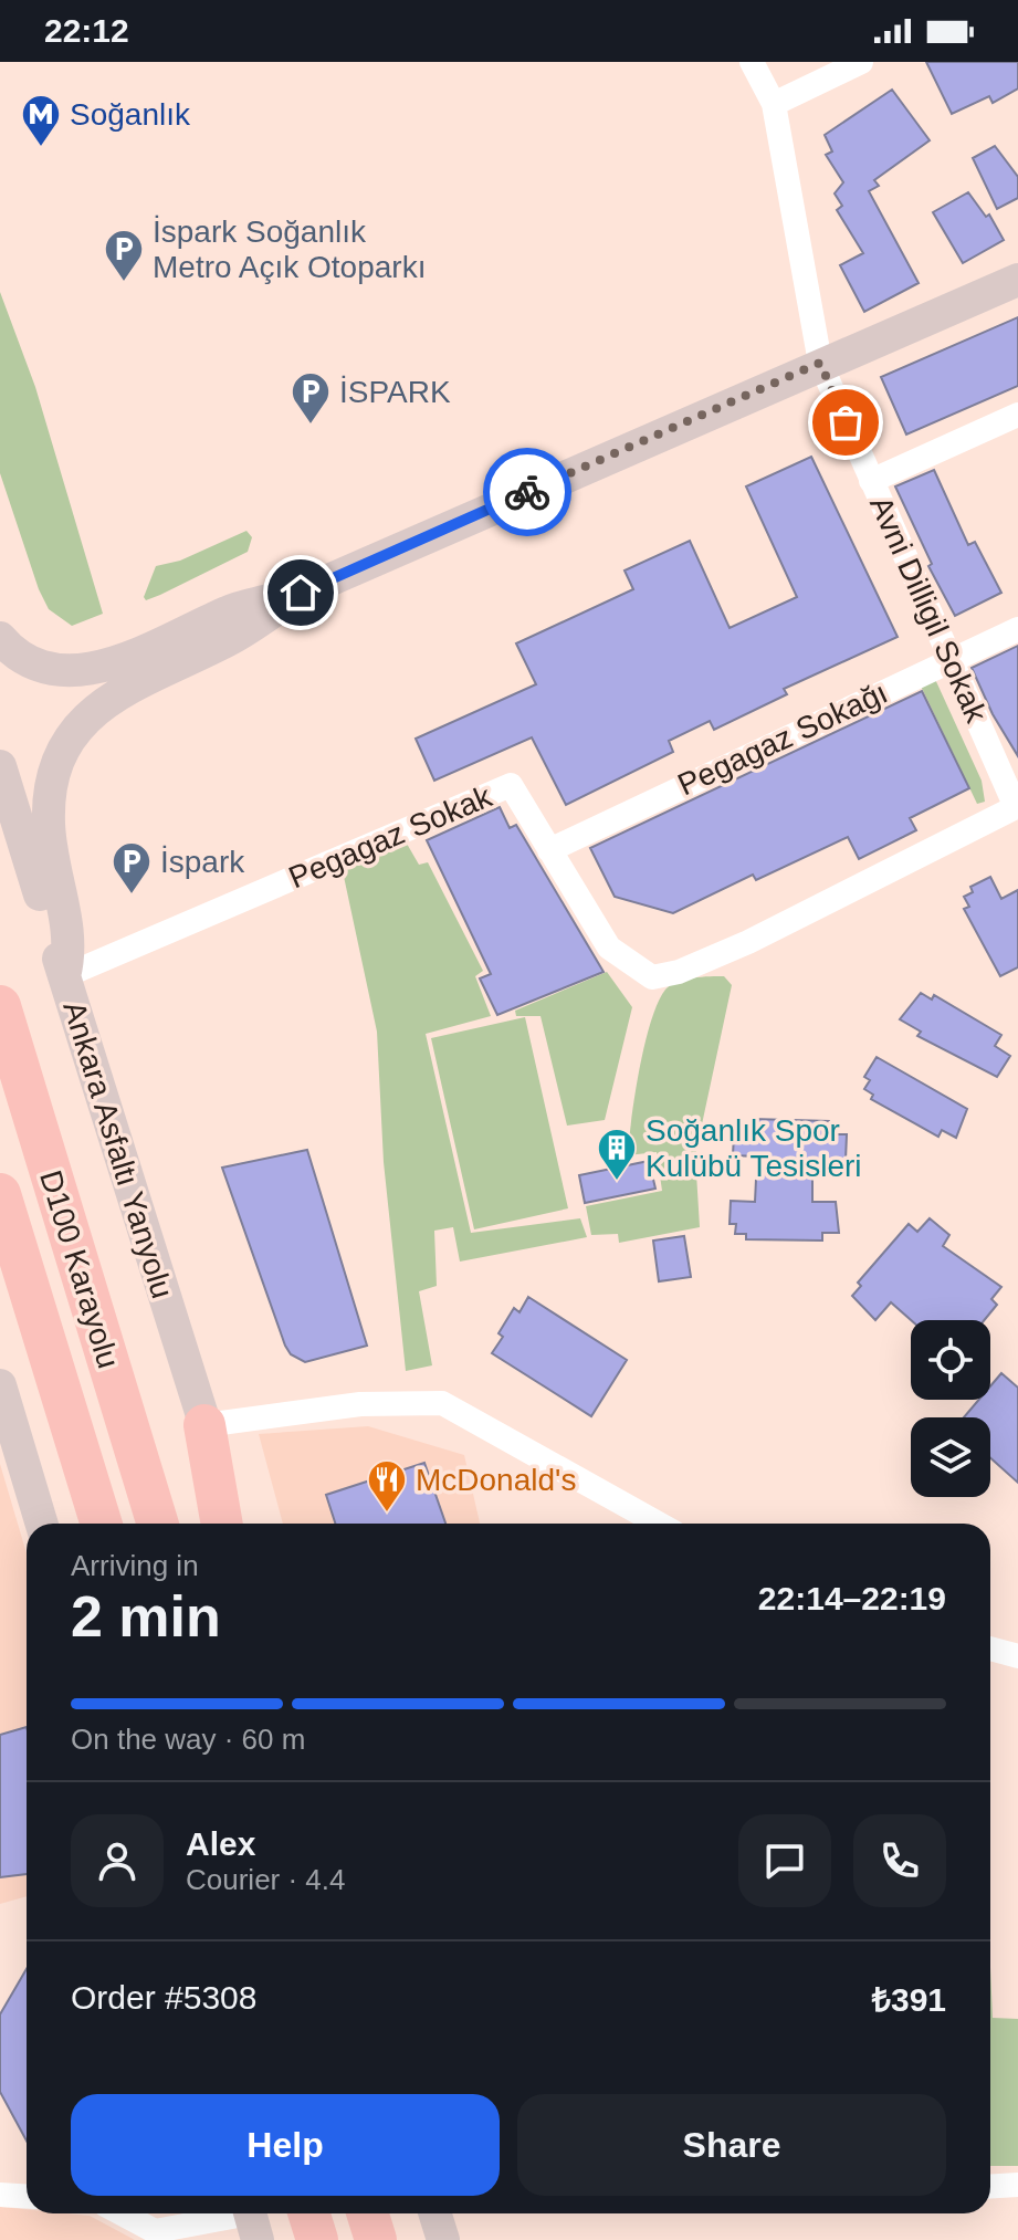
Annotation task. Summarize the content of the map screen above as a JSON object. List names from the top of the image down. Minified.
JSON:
{"streets":{"highway":["D100 Karayolu"],"main road":["Ankara Asfaltı Yanyolu"],"street":["Avni Dilligil Sokak","Pegagaz Sokağı","Pegagaz Sokak"]},"crossings":[["Avni Dilligil Sokak","Pegagaz Sokağı"],["Avni Dilligil Sokak","Pegagaz Sokak"],["Pegagaz Sokağı","Pegagaz Sokak"],["Pegagaz Sokak","Ankara Asfaltı Yanyolu"]],"places":{"metro station":["Soğanlık"],"parking":["İspark Soğanlık Metro Açık Otoparkı","İSPARK","İspark"],"building":["Soğanlık Spor Kulübü Tesisleri"],"restaurant":["McDonald's"]},"page":{"status":"22:12","heading":["2 min","Arriving in","22:14–22:19"],"panel":["Alex","Courier · 4.4","Order #5308","₺391"],"bar":"On the way · 60 m","buttons":["Help","Share"]}}
